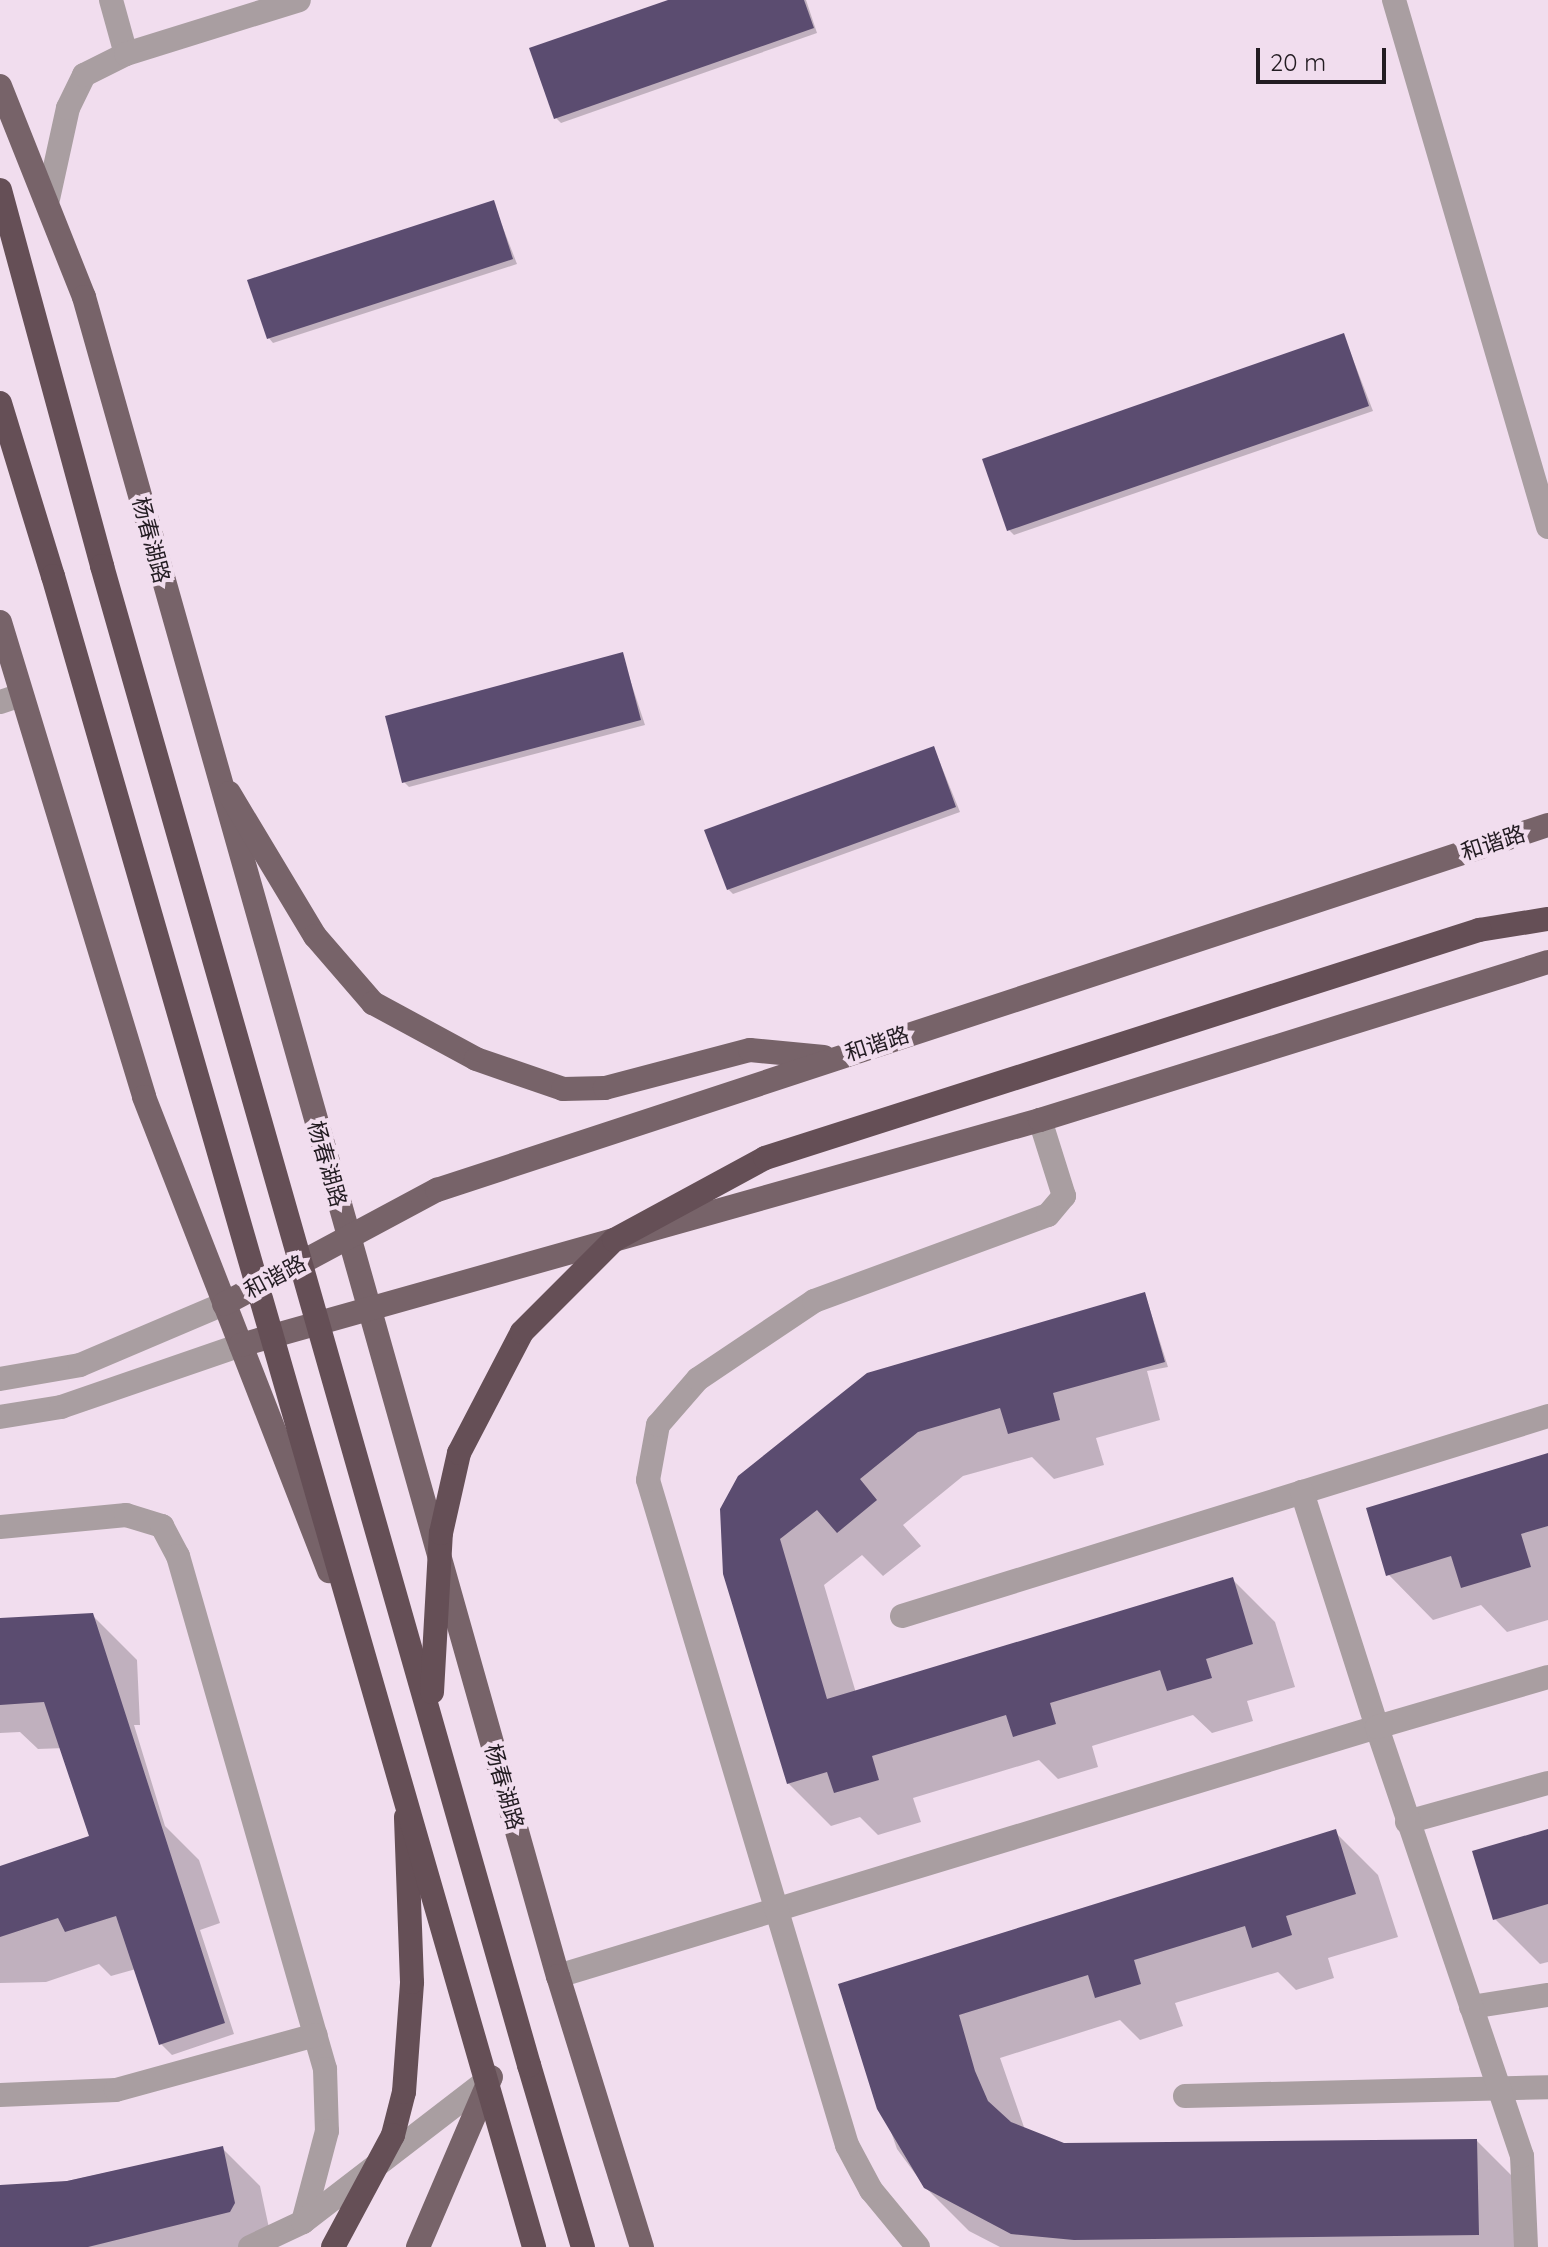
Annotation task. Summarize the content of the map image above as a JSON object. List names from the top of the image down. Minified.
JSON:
{"streets":{"main road":["杨春湖路","和谐路"]},"crossings":[["杨春湖路","和谐路"]],"scale_bar":"20 m"}
